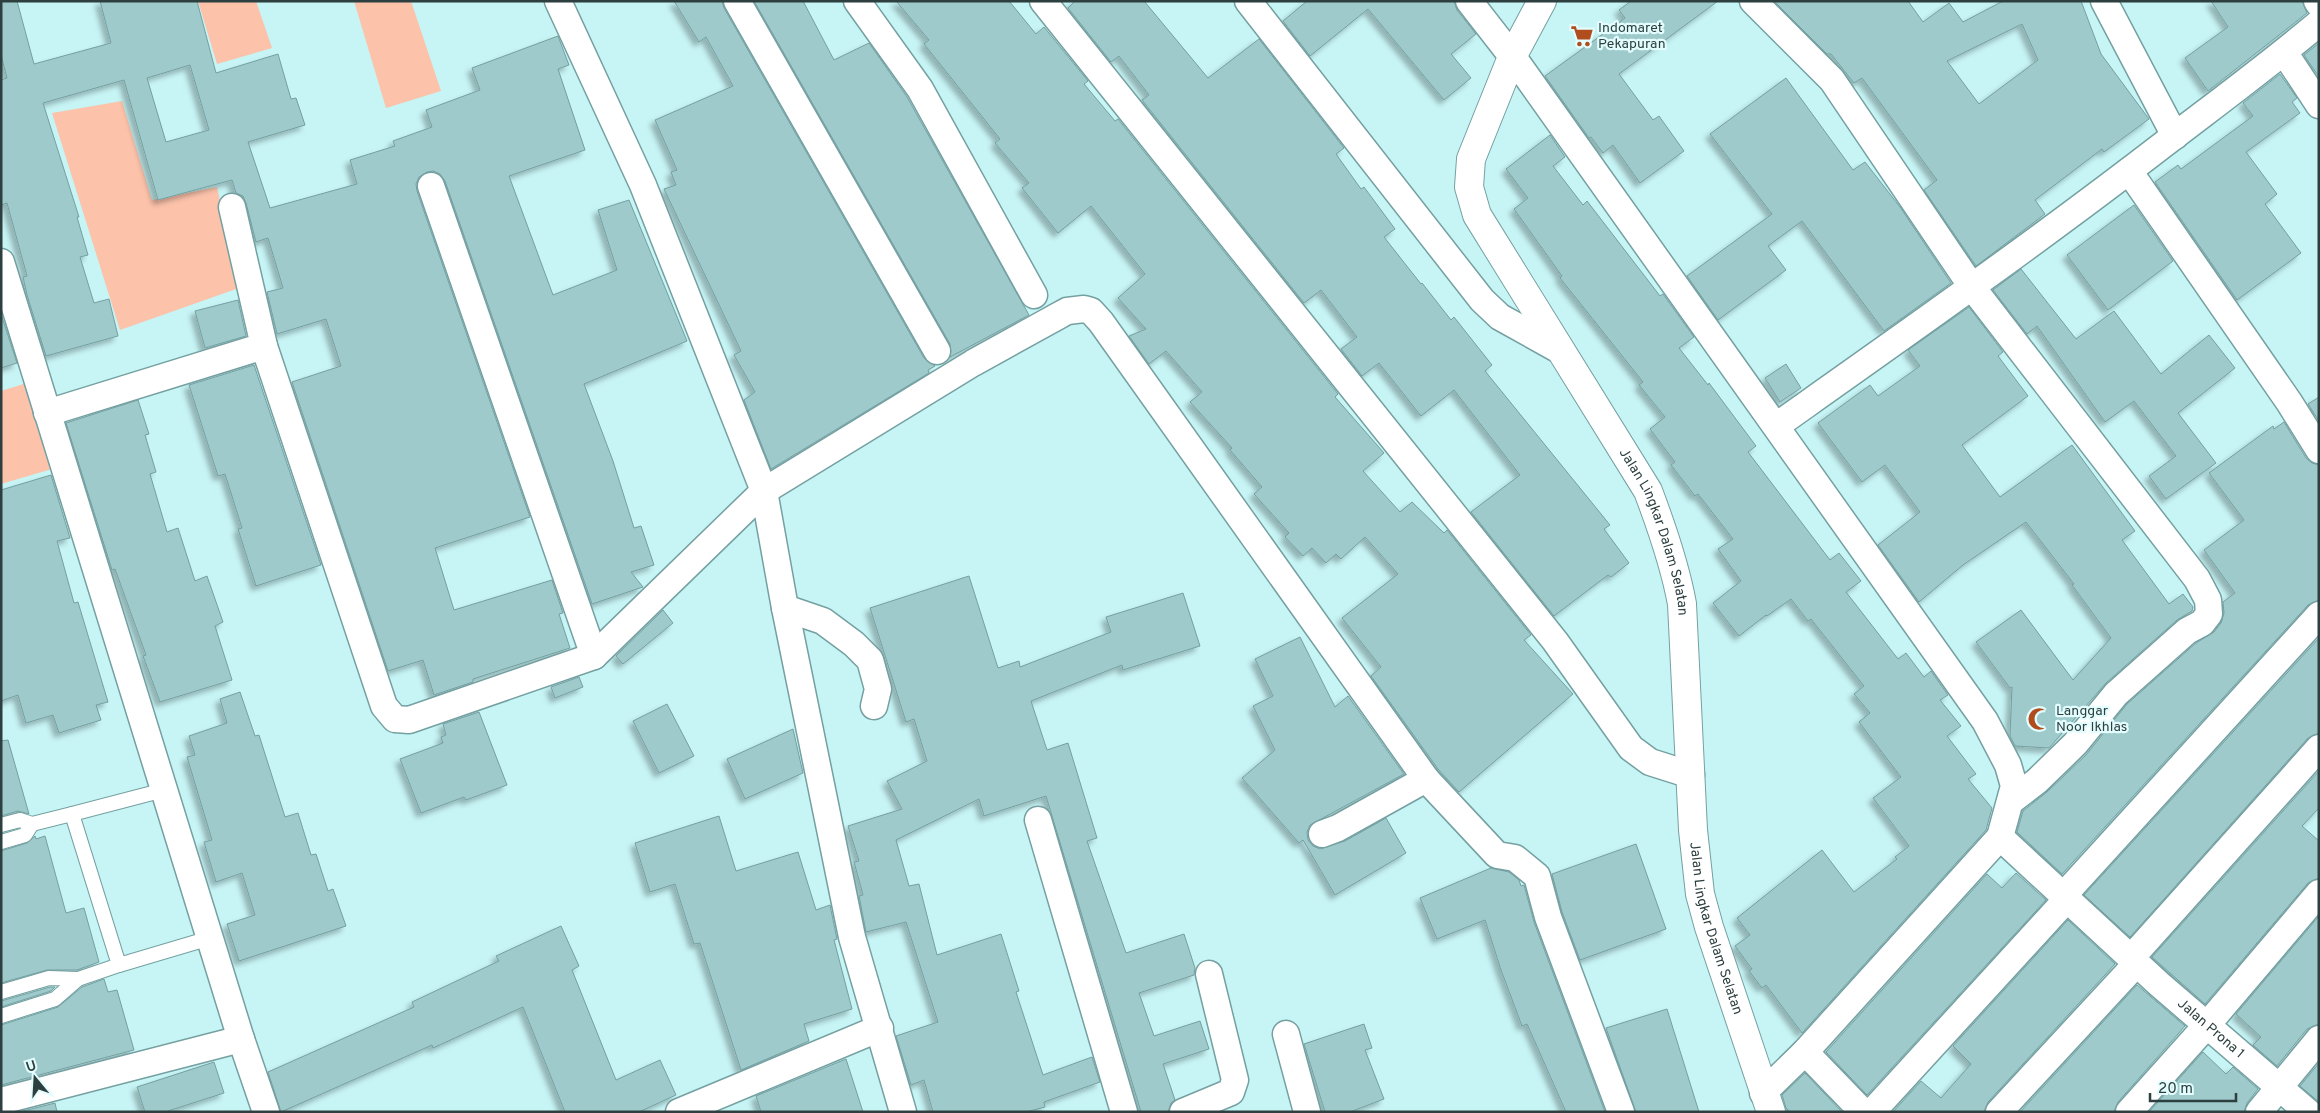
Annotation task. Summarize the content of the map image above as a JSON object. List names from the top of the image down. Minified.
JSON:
{"streets":{"main road":["Jalan Lingkar Dalam Selatan"],"street":["Jalan Prona 1"]},"places":{"supermarket":["Indomaret Pekapuran"],"mosque":["Langgar Noor Ikhlas"]},"scale_bar":"20 m","north":"top"}
